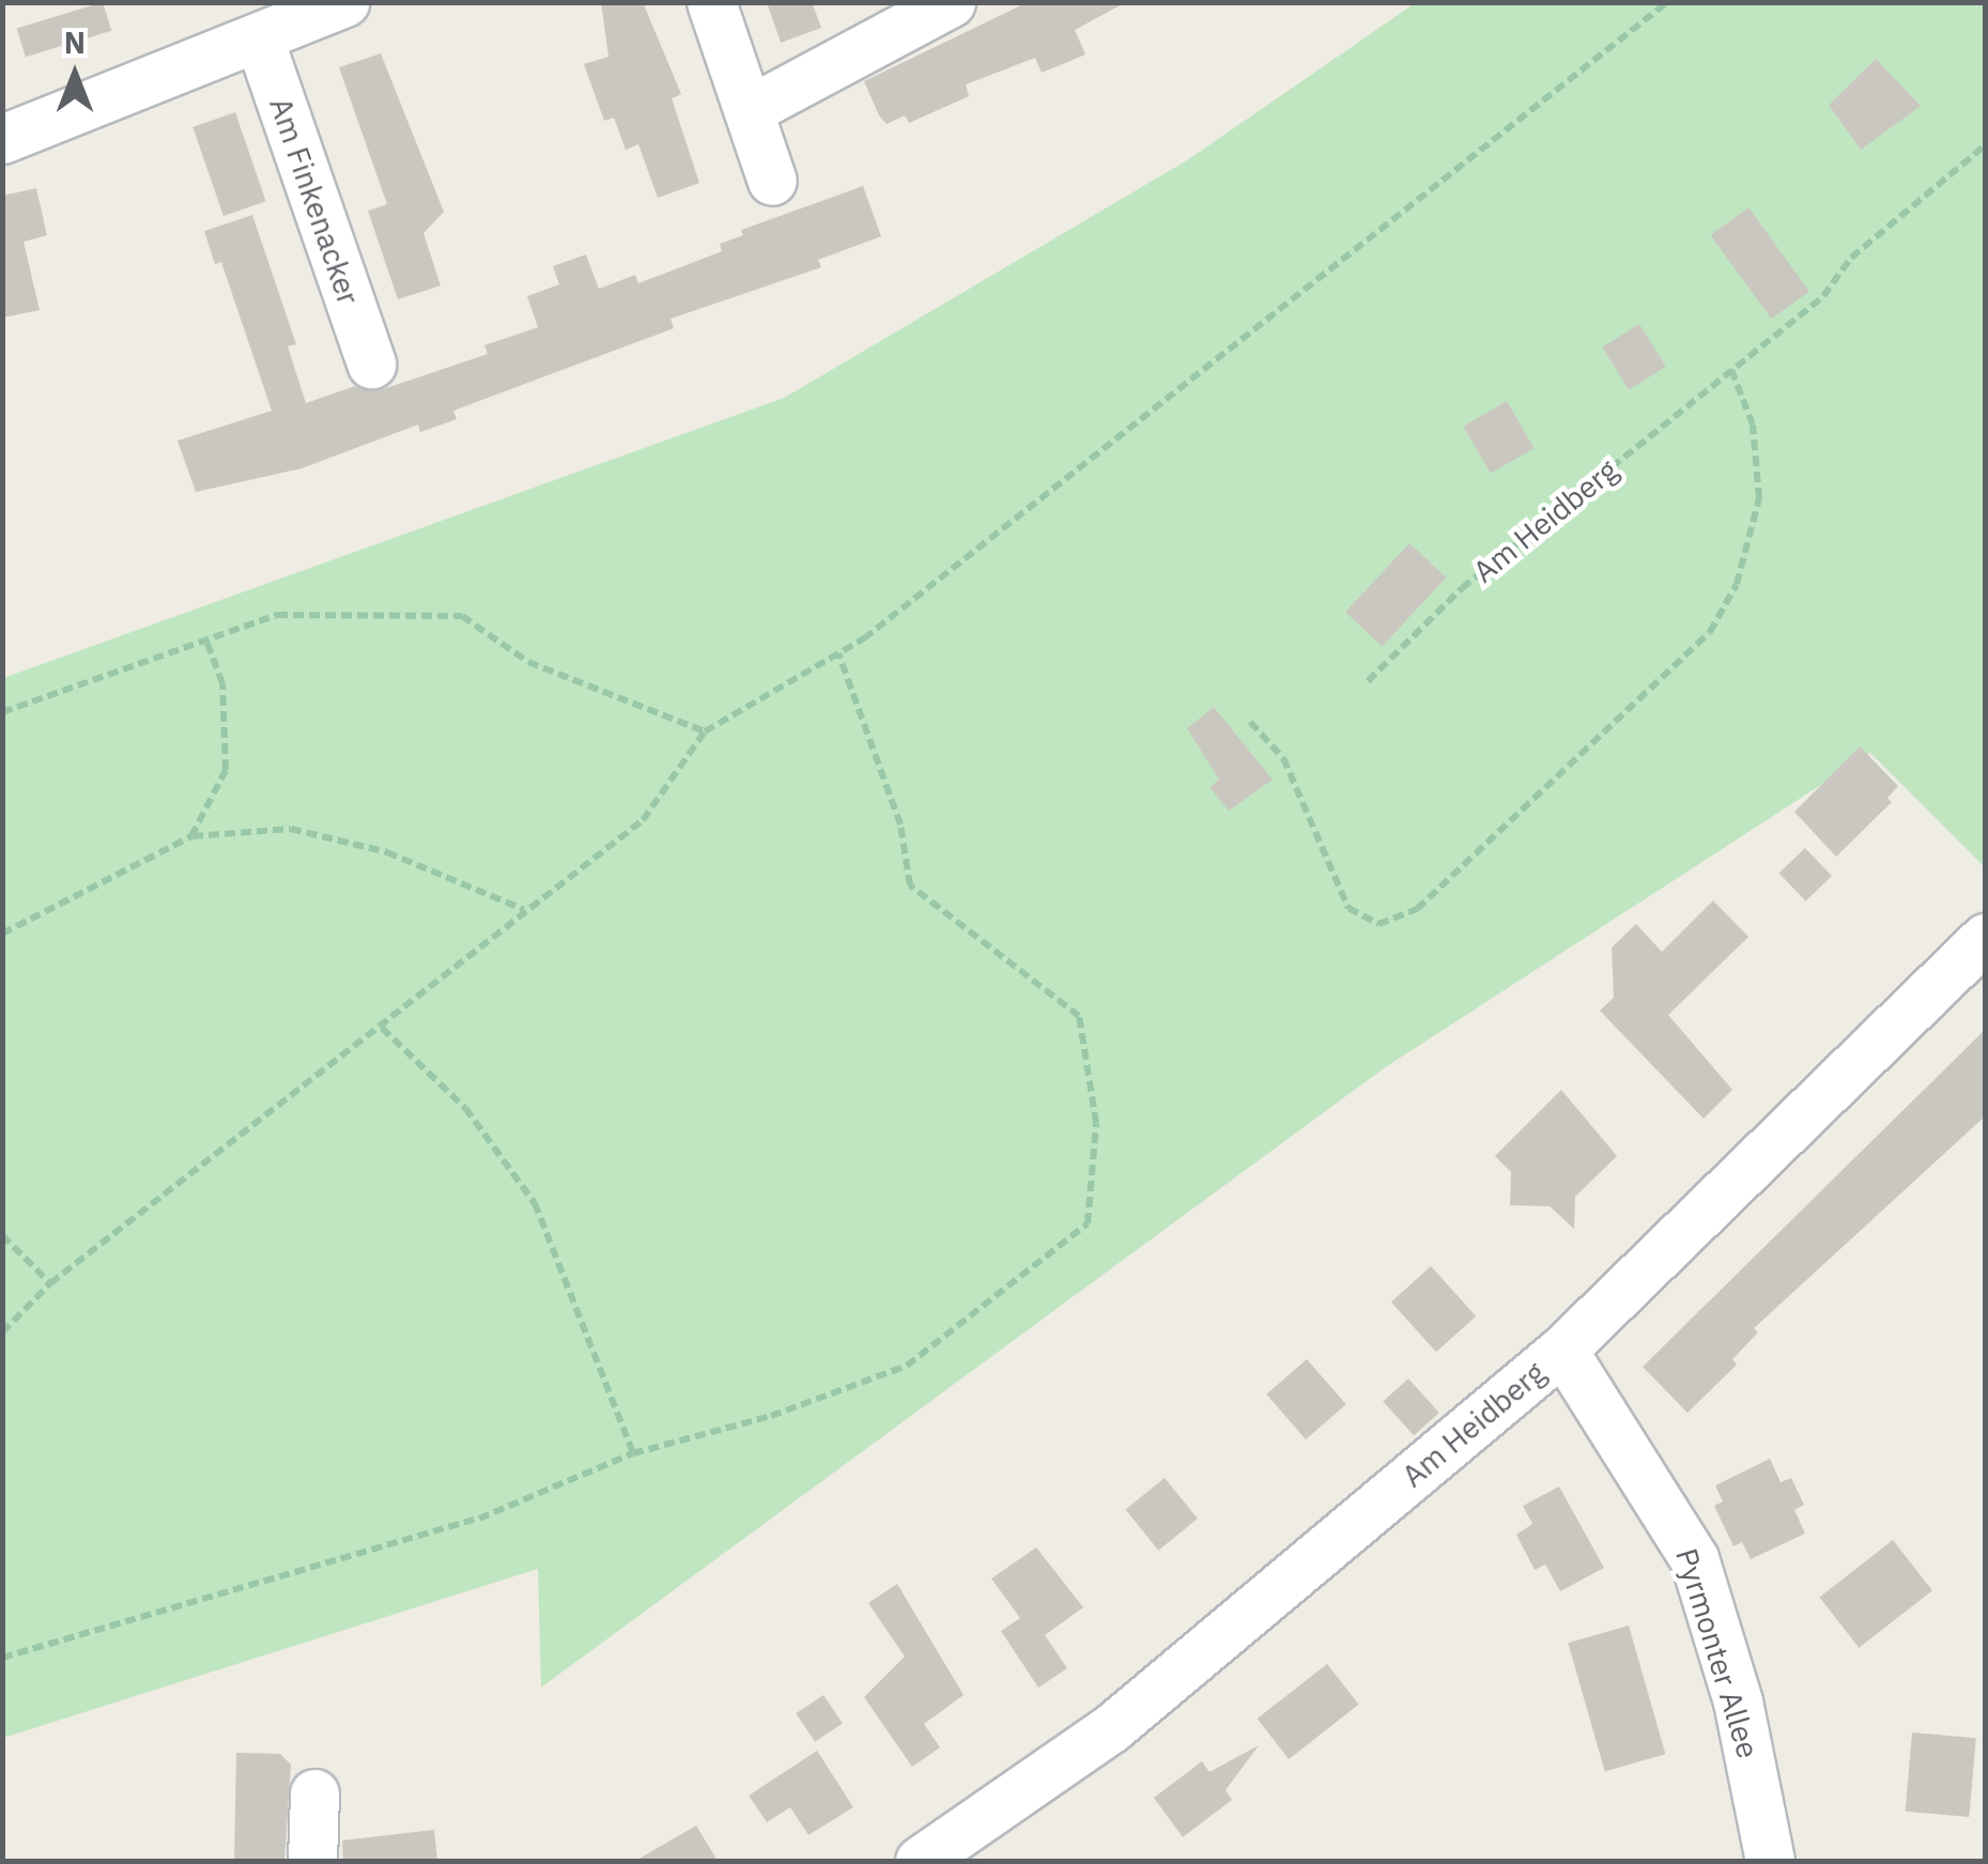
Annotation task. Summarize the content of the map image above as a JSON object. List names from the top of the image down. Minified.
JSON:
{"streets":{"street":["Am Finkenacker","Am Heidberg","Pyrmonter Allee"]},"crossings":[["Am Heidberg","Pyrmonter Allee"]],"north":"top"}
